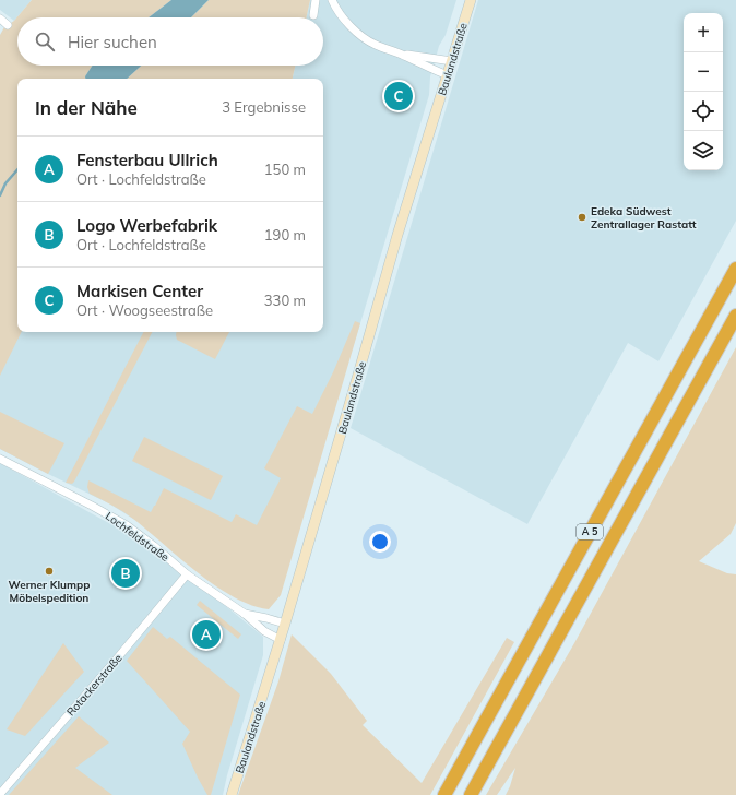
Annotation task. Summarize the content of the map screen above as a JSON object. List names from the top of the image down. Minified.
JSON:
{"streets":{"highway":["A 5"],"street":["Baulandstraße","Lochfeldstraße","Rotackerstraße"]},"crossings":[["Baulandstraße","Lochfeldstraße"],["Lochfeldstraße","Rotackerstraße"]],"places":["Edeka Südwest Zentrallager Rastatt","Werner Klumpp Möbelspedition"],"page":{"map_buttons":["+","−"],"search":"Hier suchen","heading":["In der Nähe","3 Ergebnisse"],"pins":["C","B","A"],"list":[{"mark":"A","name":"Fensterbau Ullrich","note":"Ort · Lochfeldstraße","value":"150 m"},{"mark":"B","name":"Logo Werbefabrik","note":"Ort · Lochfeldstraße","value":"190 m"},{"mark":"C","name":"Markisen Center","note":"Ort · Woogseestraße","value":"330 m"}]}}
